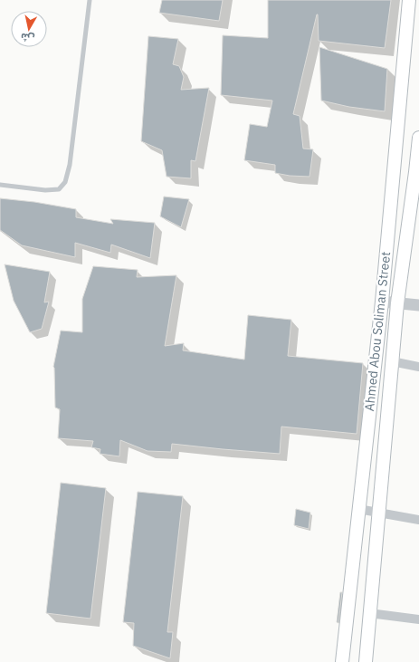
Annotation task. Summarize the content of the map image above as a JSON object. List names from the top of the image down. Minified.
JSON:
{"streets":{"main road":["Ahmed Abou Soliman Street"]},"north":"bottom"}
